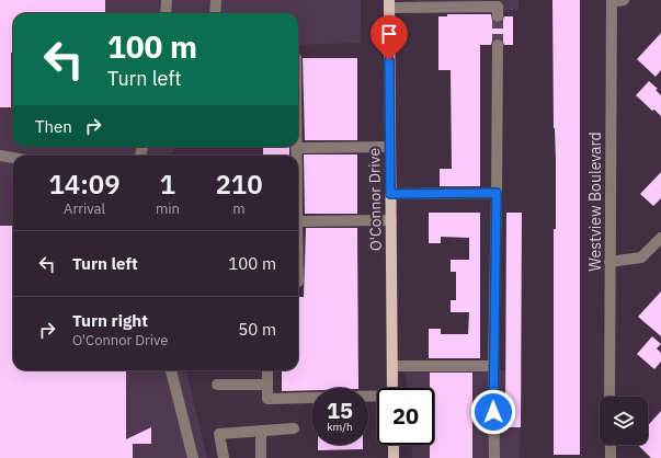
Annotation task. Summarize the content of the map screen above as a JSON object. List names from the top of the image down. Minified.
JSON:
{"streets":{"main road":["O'Connor Drive"],"street":["Westview Boulevard"]},"page":{"turn":["100 m","Turn left"],"then":"Then","eta":["14:09","Arrival","1","min","210","m"],"list":[{"name":"Turn left","value":"100 m"},{"name":"Turn right","note":"O'Connor Drive","value":"50 m"}],"speed":"15 km/h","limit":"20"}}
